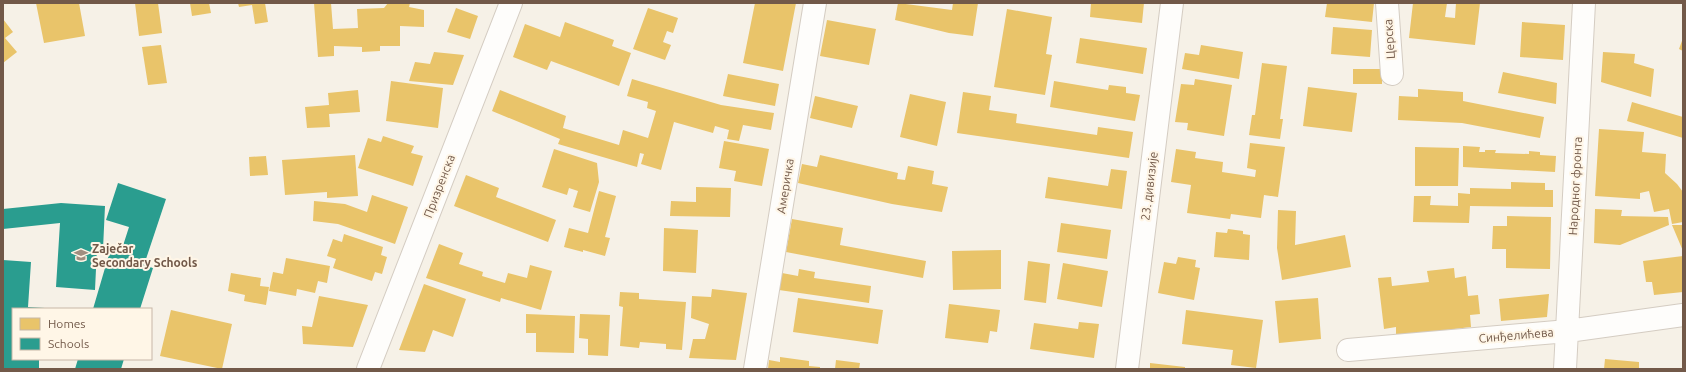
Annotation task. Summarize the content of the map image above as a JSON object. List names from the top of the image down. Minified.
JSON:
{"streets":{"street":["Церска","Призренска","Америчка","23. дивизије","Народног фронта","Синђелићева"]},"crossings":[["Народног фронта","Синђелићева"]],"places":{"school or university":["Zaječar Secondary Schools"]},"legend":["Homes","Schools"]}
